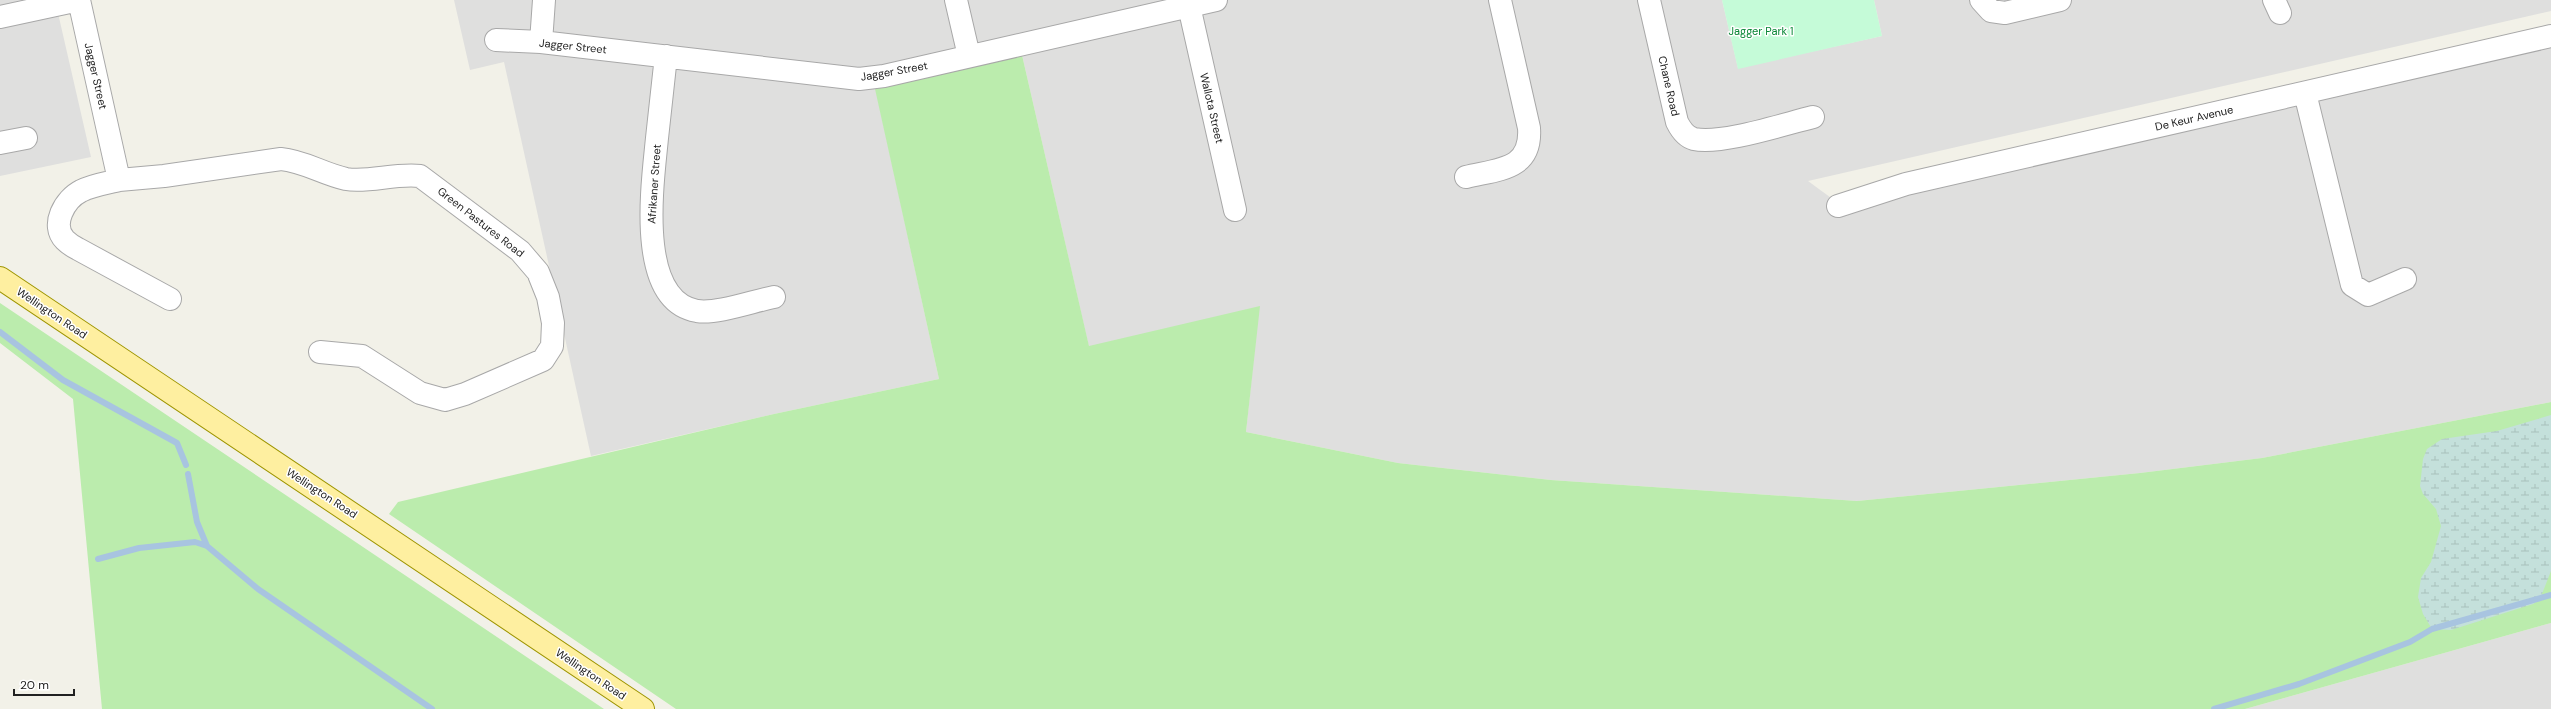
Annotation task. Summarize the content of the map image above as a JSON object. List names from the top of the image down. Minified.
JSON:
{"streets":{"main road":["Wellington Road"],"street":["Jagger Street","Chane Road","Wallota Street","De Keur Avenue","Afrikaner Street","Green Pastures Road"]},"crossings":[["Jagger Street","Wallota Street"],["Jagger Street","Afrikaner Street"],["Jagger Street","Green Pastures Road"]],"parks":["Jagger Park 1"],"scale_bar":"20 m"}
